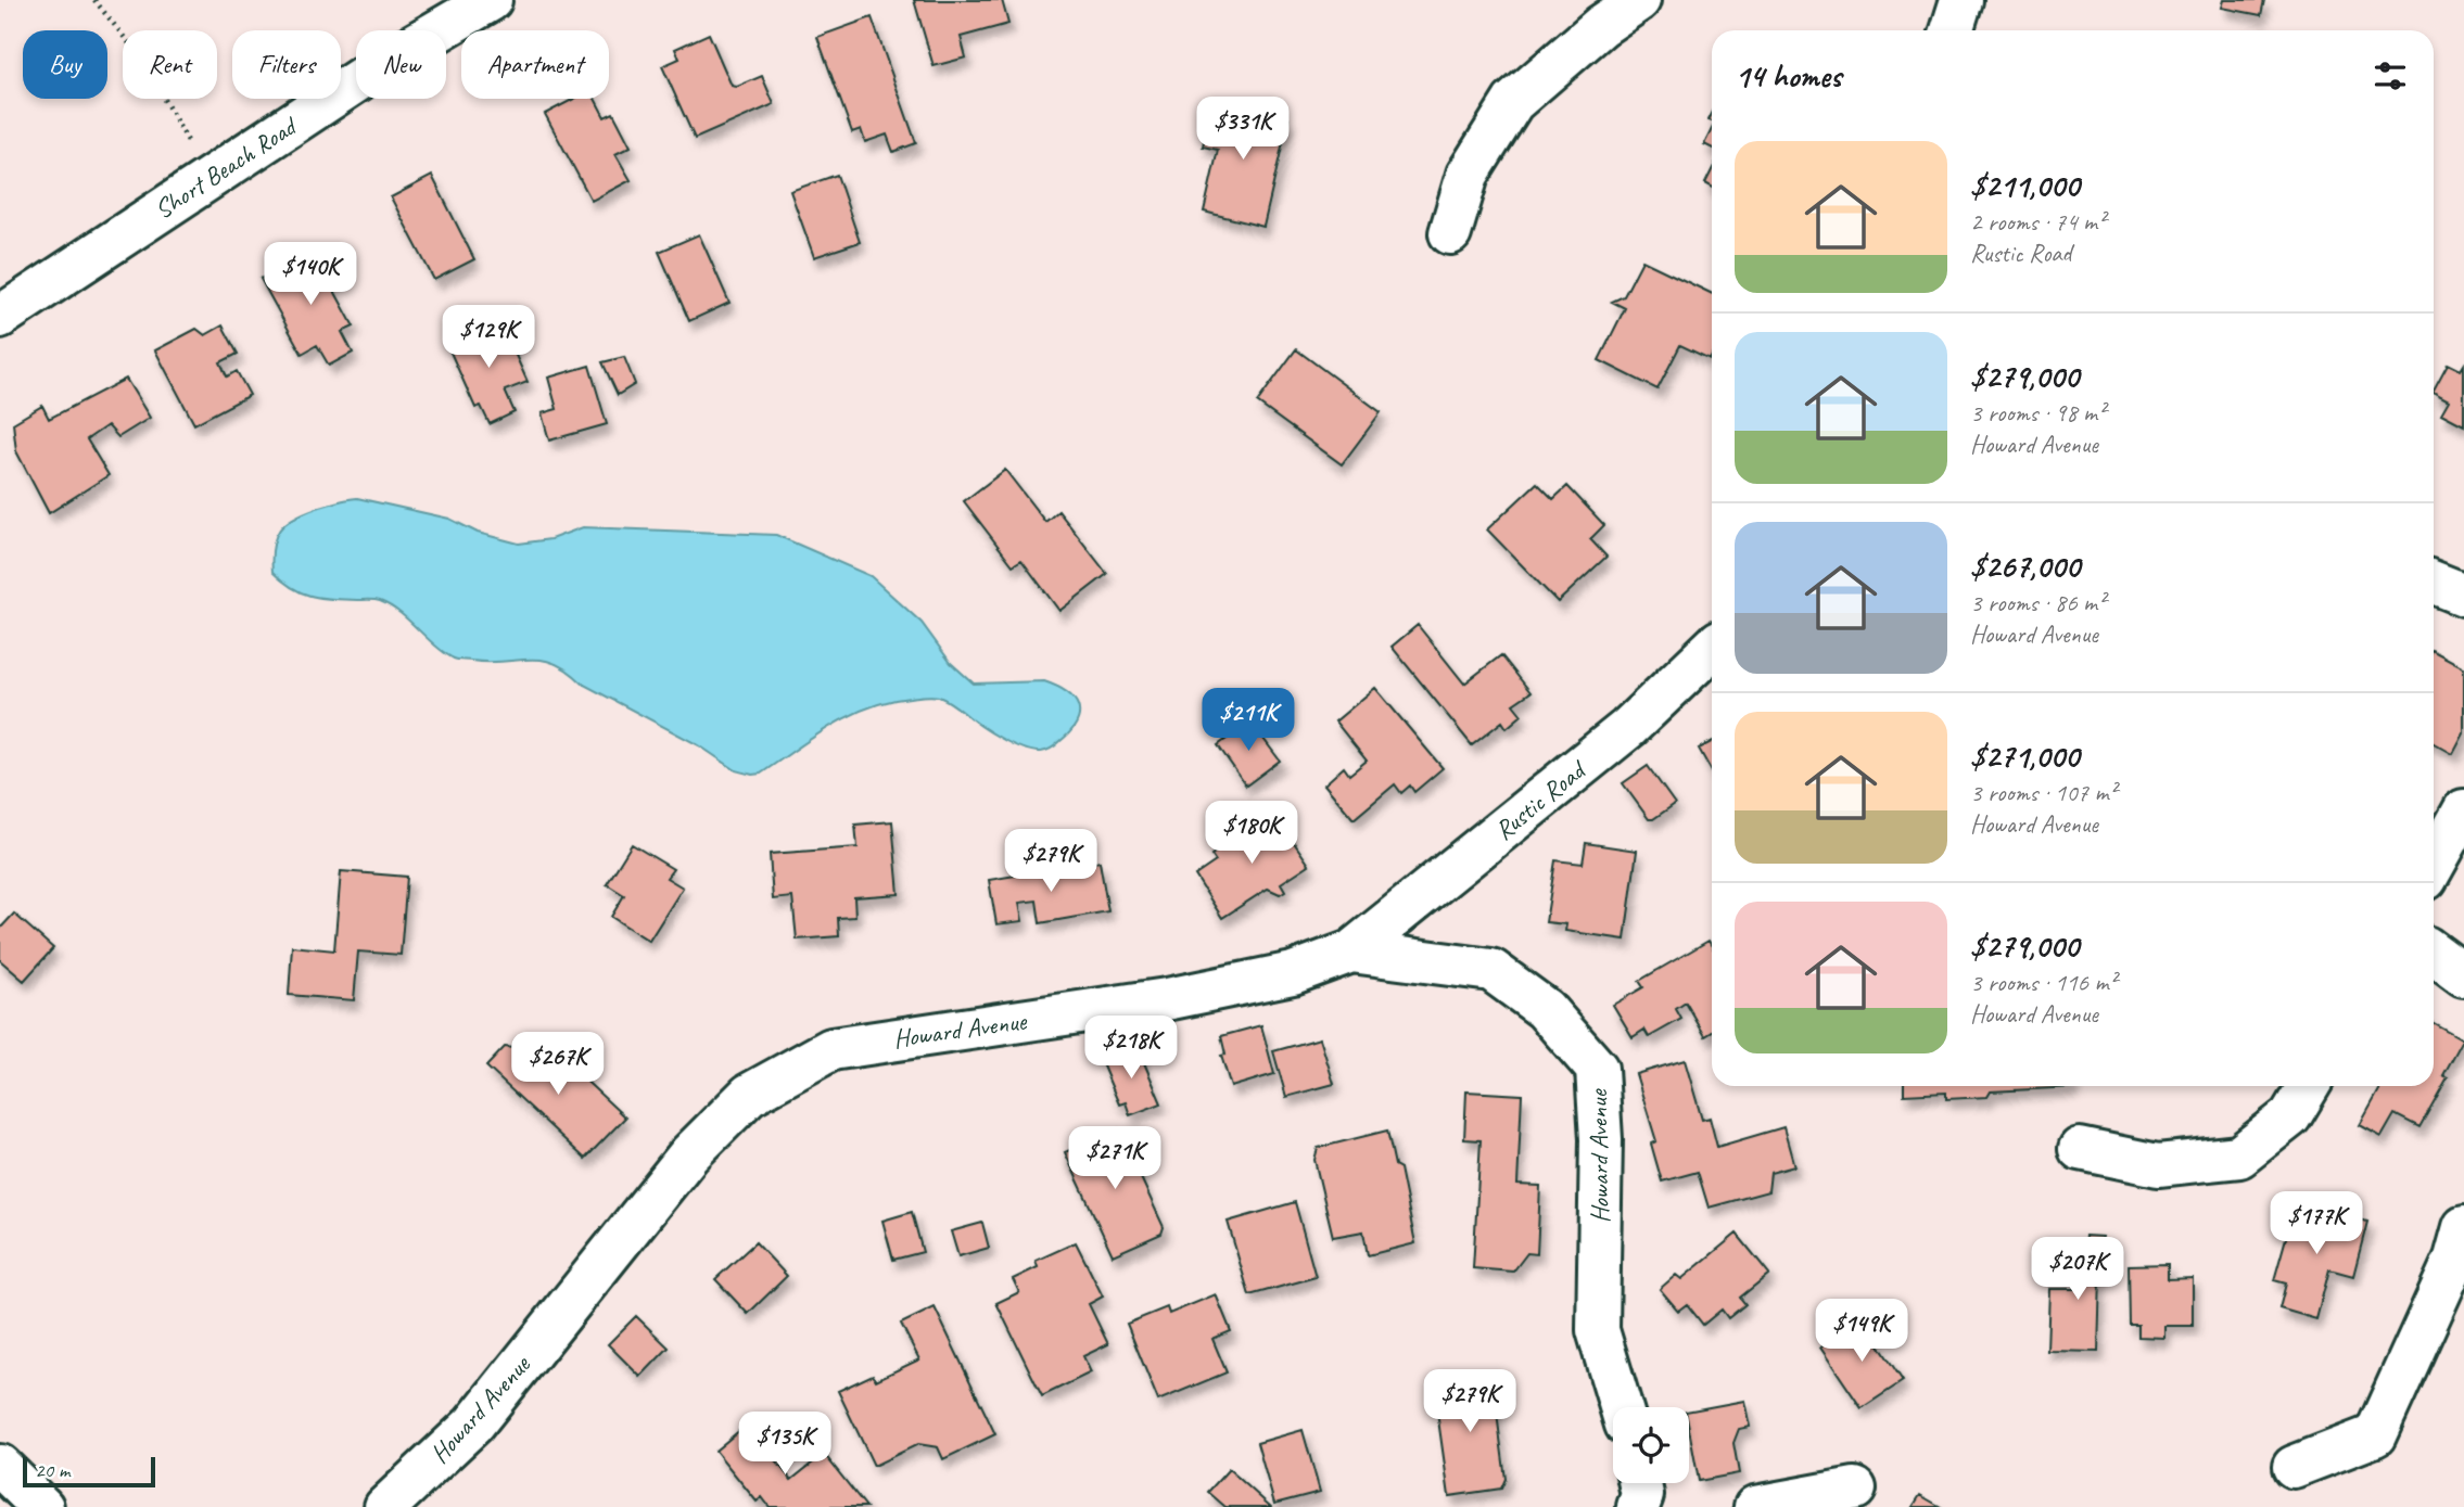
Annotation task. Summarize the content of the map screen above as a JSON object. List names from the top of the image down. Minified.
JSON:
{"streets":{"street":["Short Beach Road","Rustic Road","Howard Avenue"]},"crossings":[["Rustic Road","Howard Avenue"]],"scale_bar":"20 m","page":{"chip":["Buy","Rent","Filters","New","Apartment"],"heading":"14 homes","price":["$331K","$140K","$129K","$211K","$180K","$279K","$218K","$267K","$271K","$177K","$207K","$149K","$279K","$135K"],"list":[{"name":"$211,000","note":"2 rooms · 74 m² · Rustic Road"},{"name":"$279,000","note":"3 rooms · 98 m² · Howard Avenue"},{"name":"$267,000","note":"3 rooms · 86 m² · Howard Avenue"},{"name":"$271,000","note":"3 rooms · 107 m² · Howard Avenue"},{"name":"$279,000","note":"3 rooms · 116 m² · Howard Avenue"}],"scale":"20 m"}}
